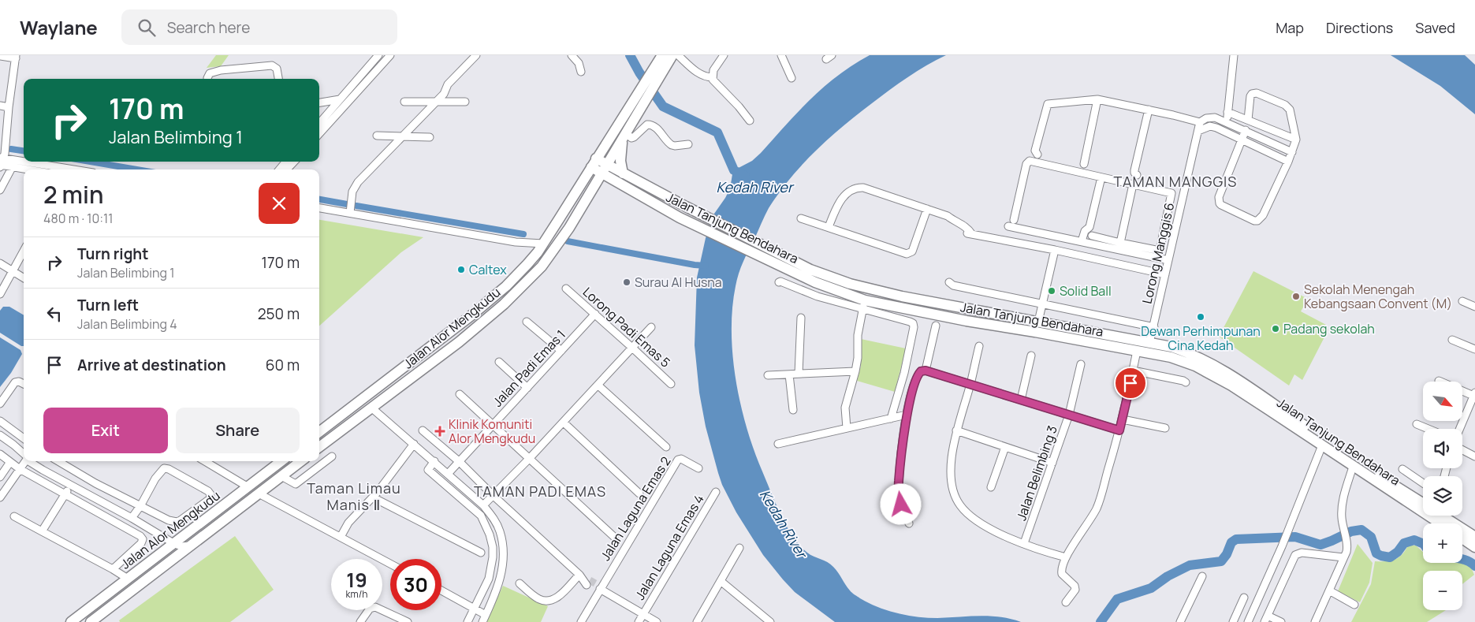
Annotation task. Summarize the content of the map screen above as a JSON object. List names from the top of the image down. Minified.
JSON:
{"streets":{"main road":["Jalan Tanjung Bendahara","Jalan Alor Mengkudu"],"street":["Lorong Manggis 6","Lorong Padi Emas 5","Jalan Padi Emas 1","Jalan Belimbing 3","Jalan Laguna Emas 2","Jalan Laguna Emas 4"]},"crossings":[["Jalan Tanjung Bendahara","Lorong Manggis 6"],["Jalan Tanjung Bendahara","Jalan Alor Mengkudu"],["Lorong Padi Emas 5","Jalan Padi Emas 1"]],"districts":["TAMAN MANGGIS","Taman Limau Manis Ⅱ","TAMAN PADI EMAS"],"water":["Kedah River"],"places":{"other":["Caltex","Surau Al Husna","Solid Ball","Sekolah Menengah Kebangsaan Convent (M)","Dewan Perhimpunan Cina Kedah","Padang sekolah"],"health":["Klinik Komuniti Alor Mengkudu"]},"north":"bottom right","page":{"header":"Waylane","search":"Search here","nav":["Map","Directions","Saved"],"turn":["170 m","Jalan Belimbing 1"],"heading":["2 min","480 m · 10:11"],"list":[{"name":"Turn right","note":"Jalan Belimbing 1","value":"170 m"},{"name":"Turn left","note":"Jalan Belimbing 4","value":"250 m"},{"name":"Arrive at destination","value":"60 m"}],"map_buttons":["+","−"],"buttons":["Exit","Share"],"speed":"19 km/h","limit":"30"}}
